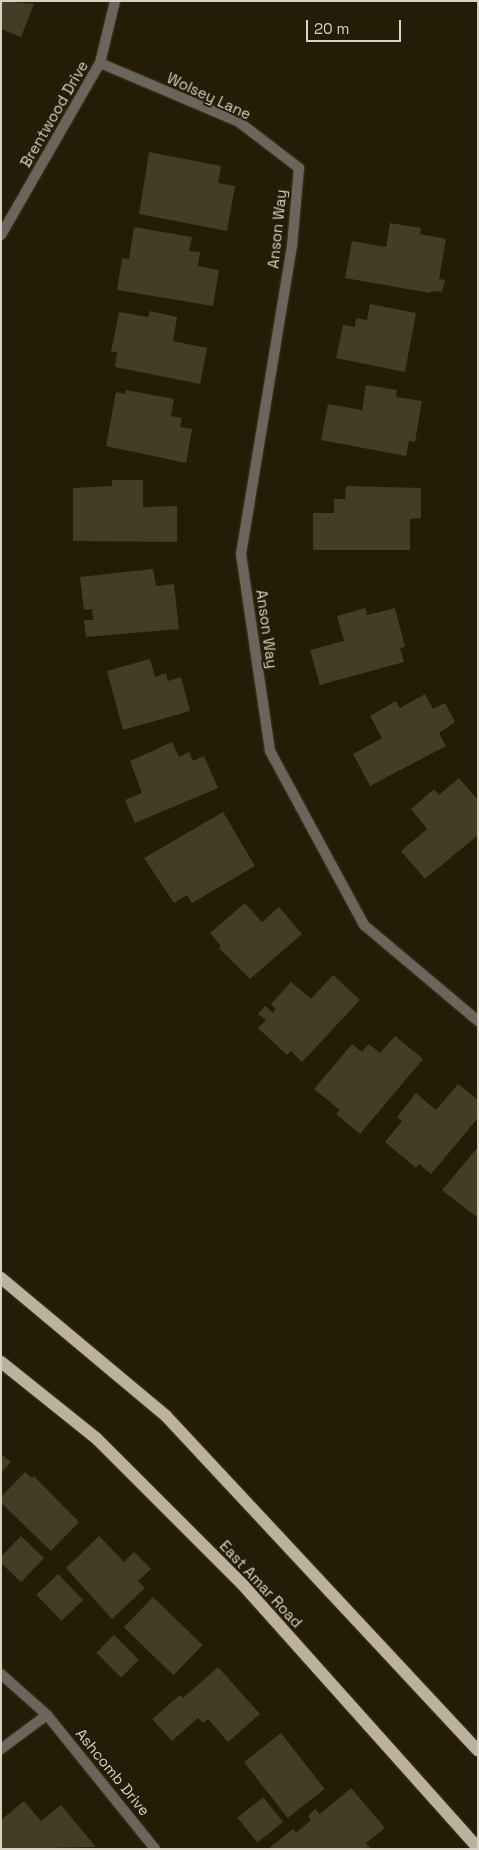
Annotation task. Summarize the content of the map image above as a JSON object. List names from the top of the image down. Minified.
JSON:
{"streets":{"main road":["East Amar Road"],"street":["Wolsey Lane","Brentwood Drive","Anson Way","Ashcomb Drive"]},"crossings":[["Wolsey Lane","Brentwood Drive"],["Wolsey Lane","Anson Way"]],"scale_bar":"20 m"}
